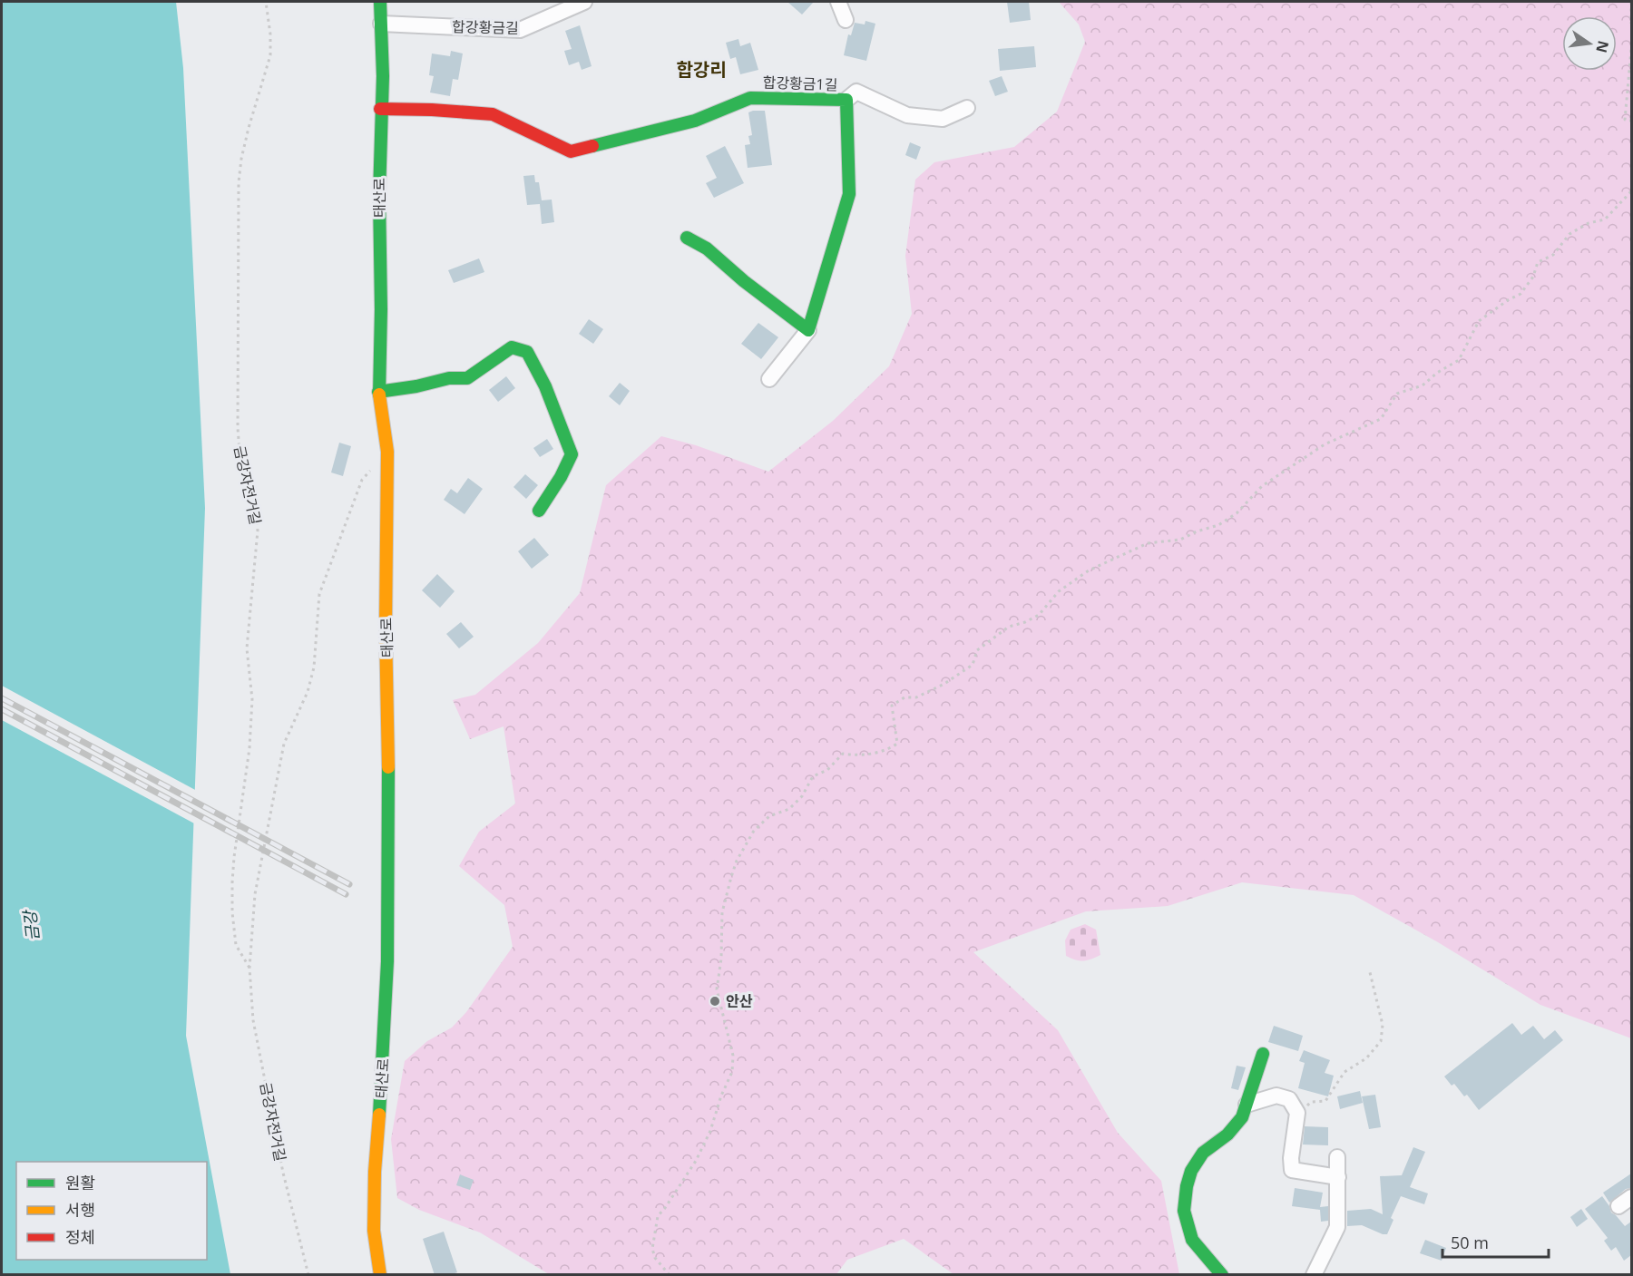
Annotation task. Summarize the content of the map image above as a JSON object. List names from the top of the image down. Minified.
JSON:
{"streets":{"street":["합강황금길","합강황금1길","태산로"],"path":["금강자전거길"]},"crossings":[["합강황금길","태산로"],["합강황금1길","태산로"],["태산로","금강자전거길"]],"districts":["합강리"],"water":["금강"],"places":["안산"],"legend":["원활","서행","정체"],"scale_bar":"50 m","north":"right"}
